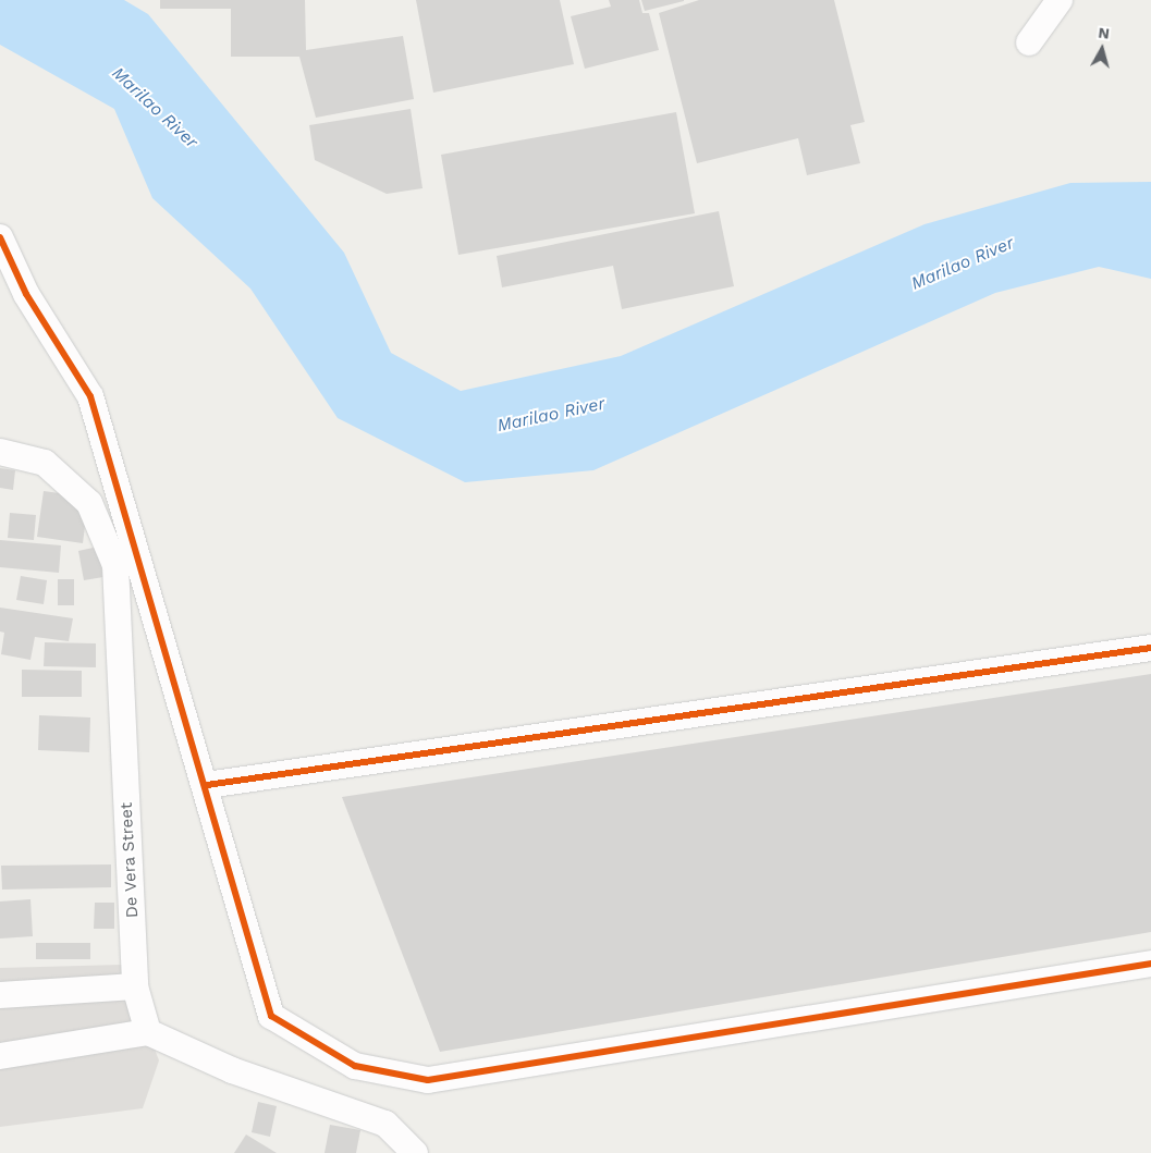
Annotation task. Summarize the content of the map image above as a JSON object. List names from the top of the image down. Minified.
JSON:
{"streets":{"street":["De Vera Street"]},"water":["Marilao River"],"north":"top"}
